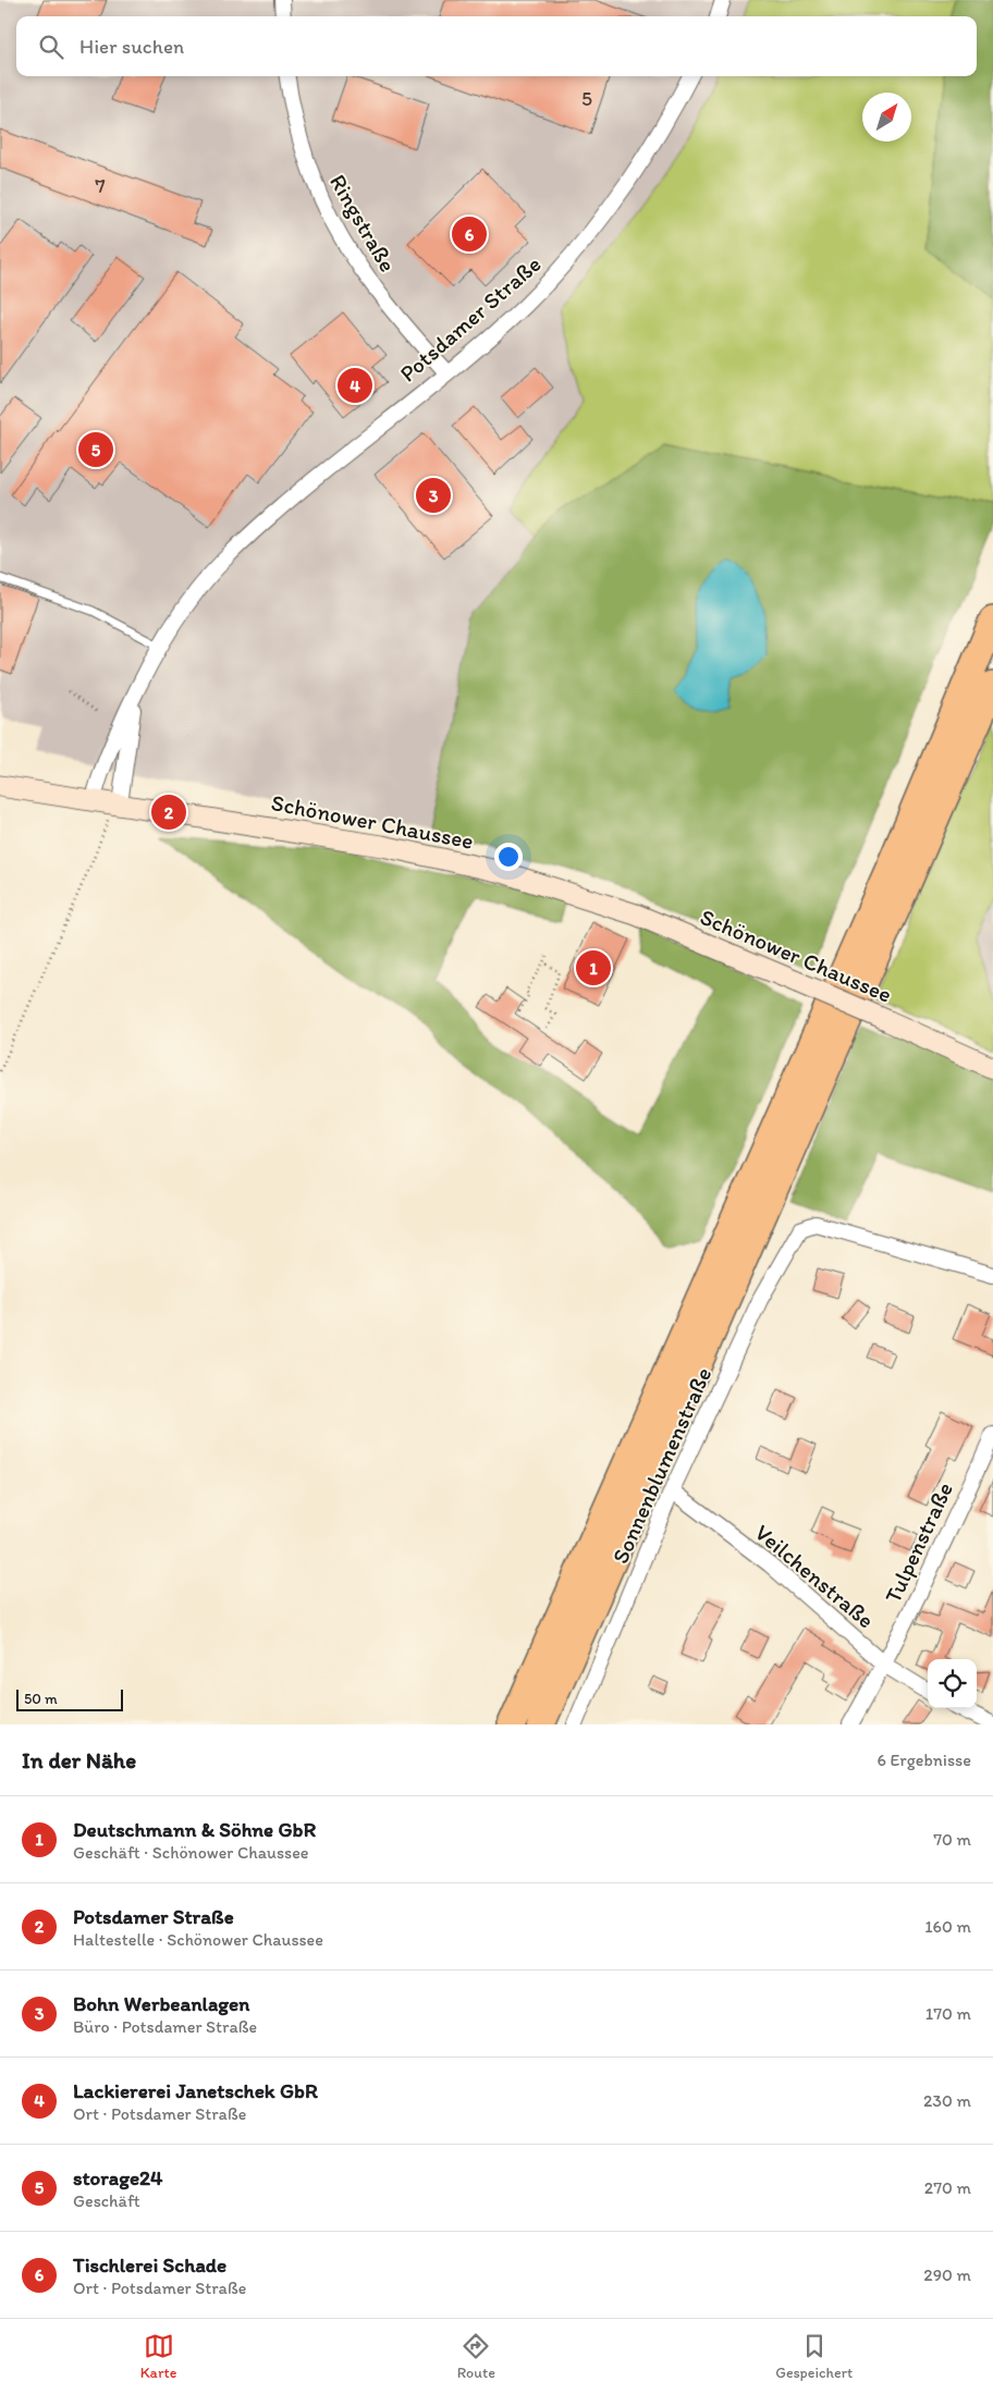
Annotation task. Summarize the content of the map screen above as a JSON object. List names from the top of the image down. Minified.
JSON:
{"streets":{"main road":["Schönower Chaussee"],"street":["Ringstraße","Potsdamer Straße","Sonnenblumenstraße","Tulpenstraße","Veilchenstraße"]},"crossings":[["Ringstraße","Potsdamer Straße"],["Potsdamer Straße","Schönower Chaussee"],["Sonnenblumenstraße","Veilchenstraße"],["Tulpenstraße","Veilchenstraße"]],"house_numbers":["5","7"],"scale_bar":"50 m","north":"top right","page":{"search":"Hier suchen","pins":["6","4","5","3","2","1"],"scale":"50 m","heading":["In der Nähe","6 Ergebnisse"],"list":[{"mark":"1","name":"Deutschmann & Söhne GbR","note":"Geschäft · Schönower Chaussee","value":"70 m"},{"mark":"2","name":"Potsdamer Straße","note":"Haltestelle · Schönower Chaussee","value":"160 m"},{"mark":"3","name":"Bohn Werbeanlagen","note":"Büro · Potsdamer Straße","value":"170 m"},{"mark":"4","name":"Lackiererei Janetschek GbR","note":"Ort · Potsdamer Straße","value":"230 m"},{"mark":"5","name":"storage24","note":"Geschäft","value":"270 m"},{"mark":"6","name":"Tischlerei Schade","note":"Ort · Potsdamer Straße","value":"290 m"}],"nav":["Karte","Route","Gespeichert"]}}
